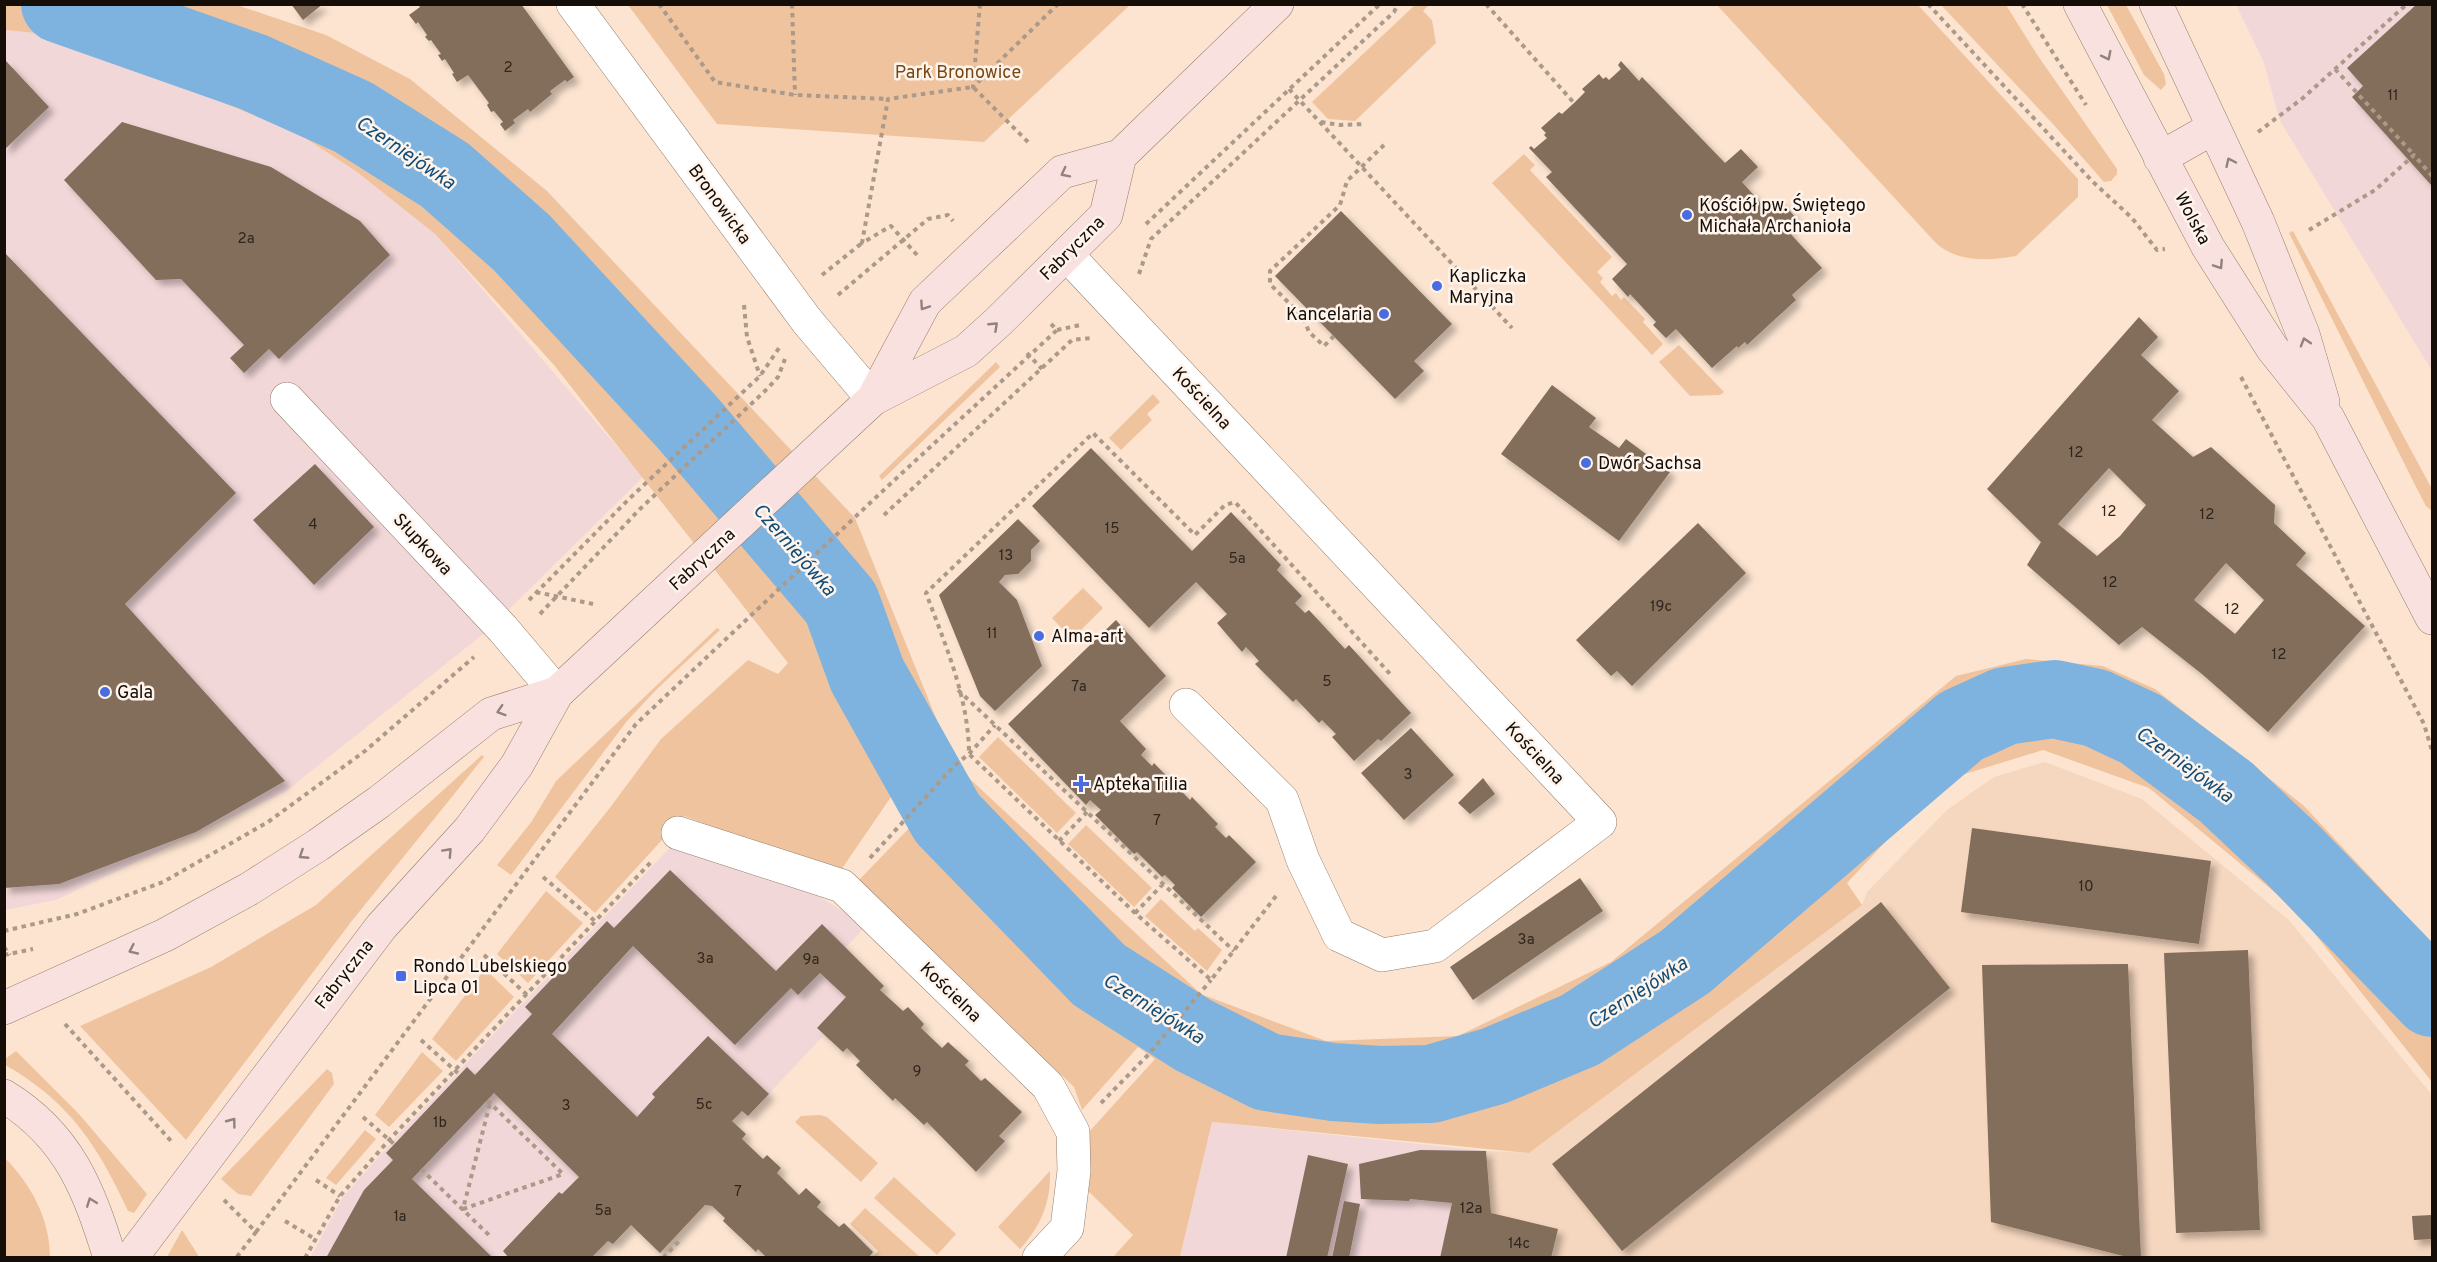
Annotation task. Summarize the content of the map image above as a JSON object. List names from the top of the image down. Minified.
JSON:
{"streets":{"street":["Bronowicka","Wolska","Fabryczna","Kościelna","Słupkowa"]},"crossings":[["Bronowicka","Fabryczna"],["Fabryczna","Kościelna"],["Fabryczna","Słupkowa"]],"water":["Czerniejówka"],"parks":["Park Bronowice"],"places":{"other":["Kościół pw. Świętego Michała Archanioła","Kapliczka Maryjna","Kancelaria","Dwór Sachsa","Alma-art","Gala"],"health":["Apteka Tilia"],"transit":["Rondo Lubelskiego Lipca 01"]},"house_numbers":["2","11","2a","12","12","12","4","15","13","5a","12","19c","12","11","12","5","7a","3","7","10","3a","3a","9a","9","5c","3","1b","7","12a","5a","1a","14c"]}
